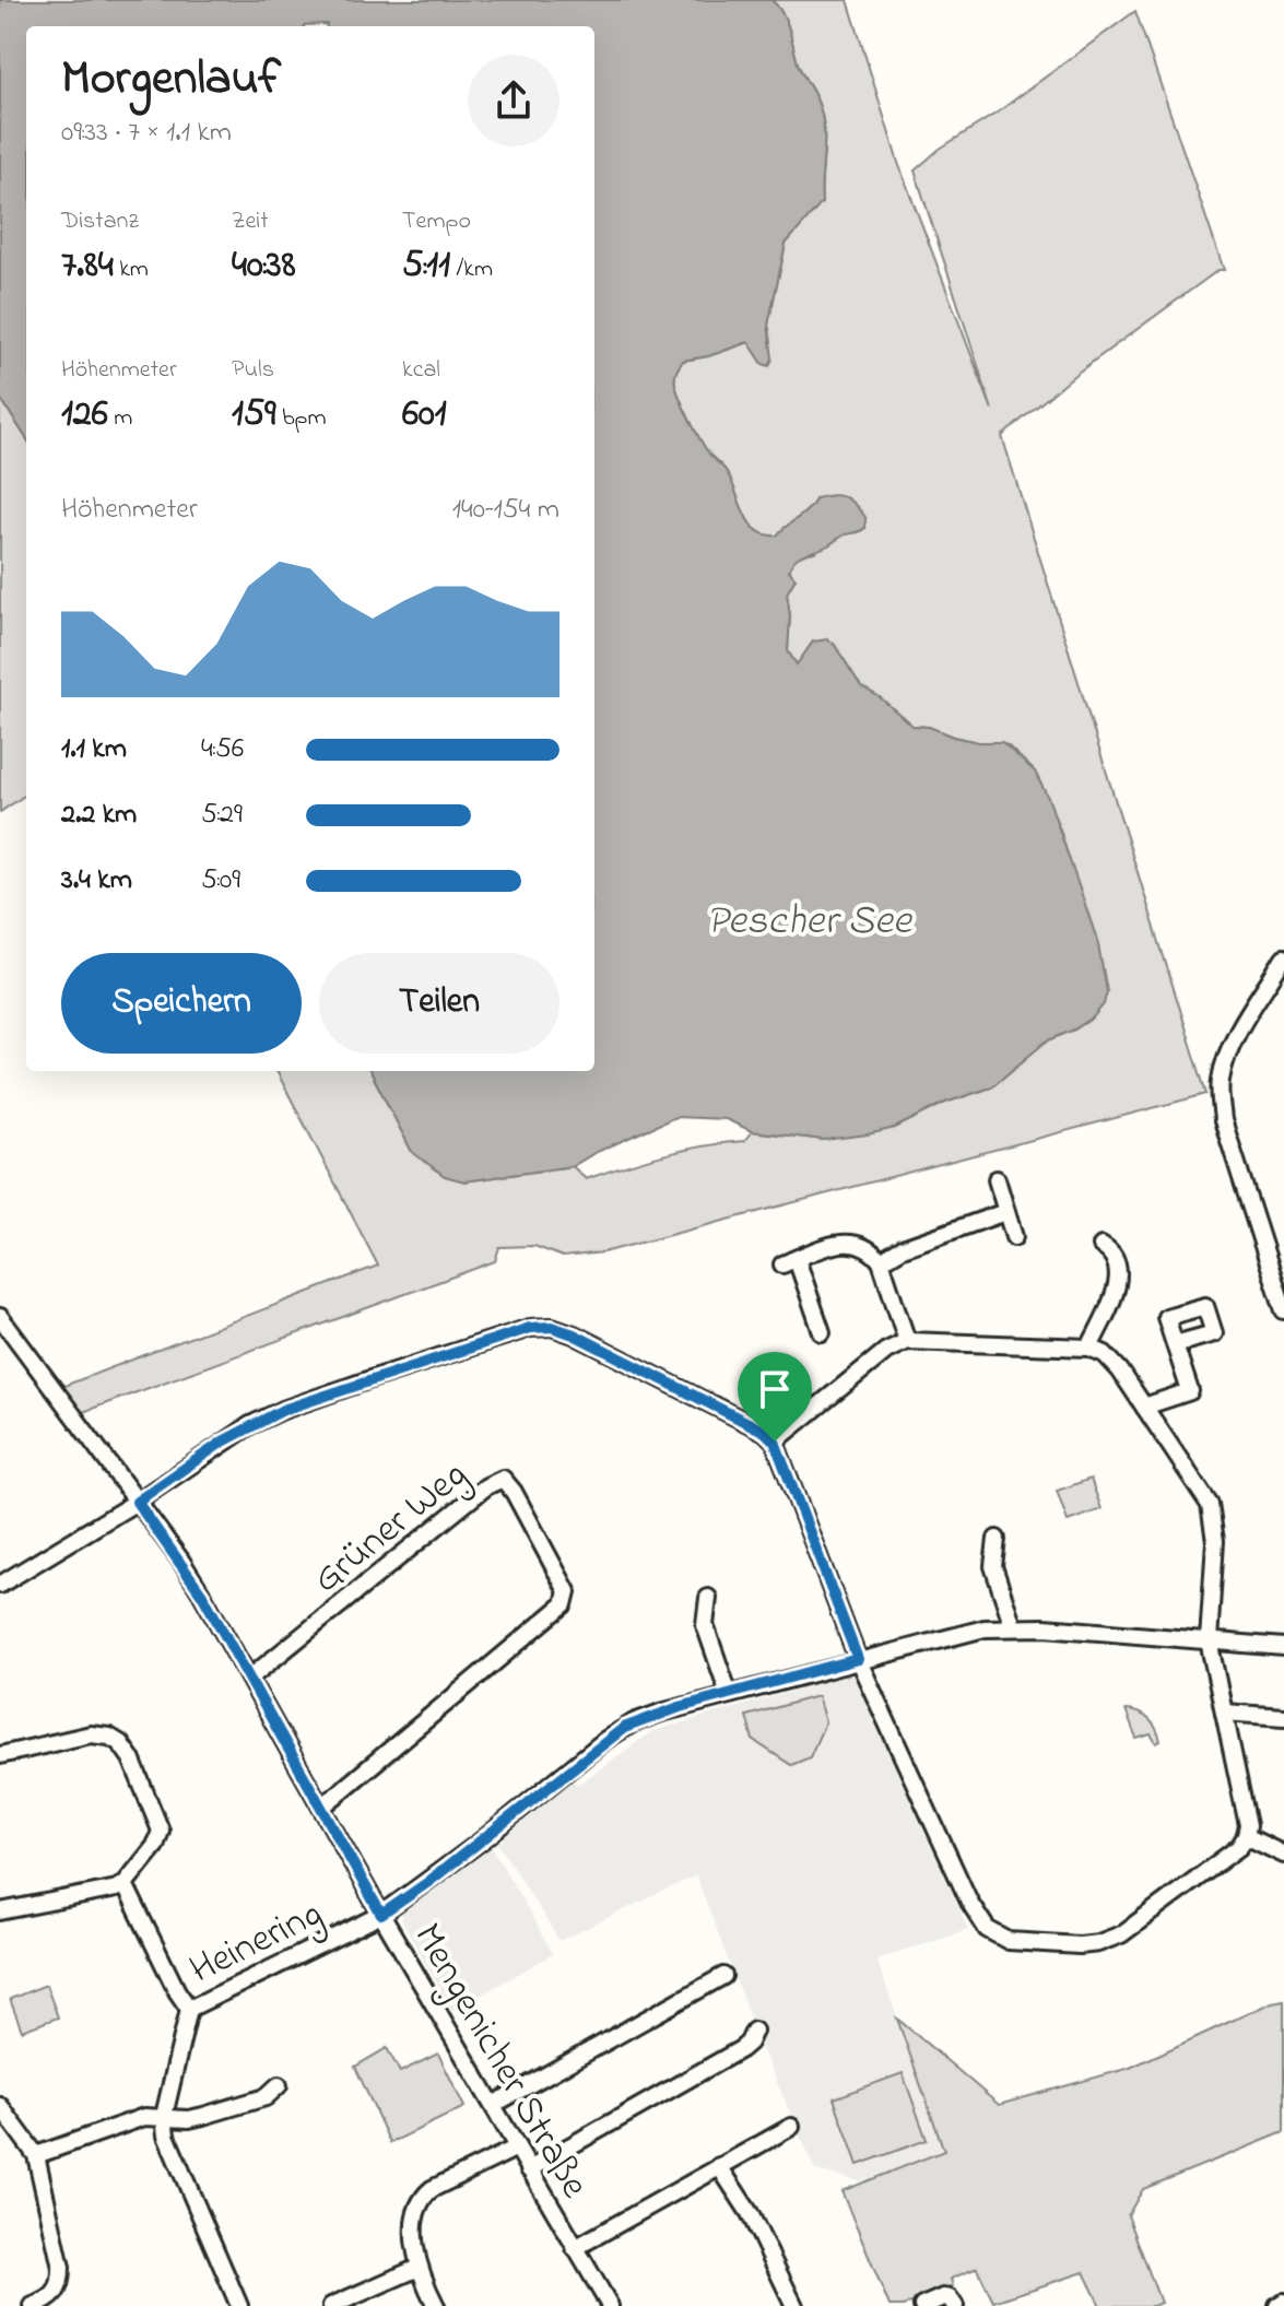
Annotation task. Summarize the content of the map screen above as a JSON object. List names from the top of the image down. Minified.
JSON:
{"streets":{"street":["Grüner Weg","Heinering","Mengenicher Straße"]},"crossings":[["Grüner Weg","Mengenicher Straße"],["Heinering","Mengenicher Straße"]],"water":["Pescher See"],"page":{"heading":["Morgenlauf","09:33 · 7 × 1.1 km"],"stats":[["Distanz","7.84 km"],["Zeit","40:38"],["Tempo","5:11 /km"],["Höhenmeter","126 m"],["Puls","159 bpm"],["kcal","601"]],"chart":["Höhenmeter","140–154 m"],"list":[{"name":"1.1 km","note":"4:56"},{"name":"2.2 km","note":"5:29"},{"name":"3.4 km","note":"5:09"}],"buttons":["Speichern","Teilen"]}}
